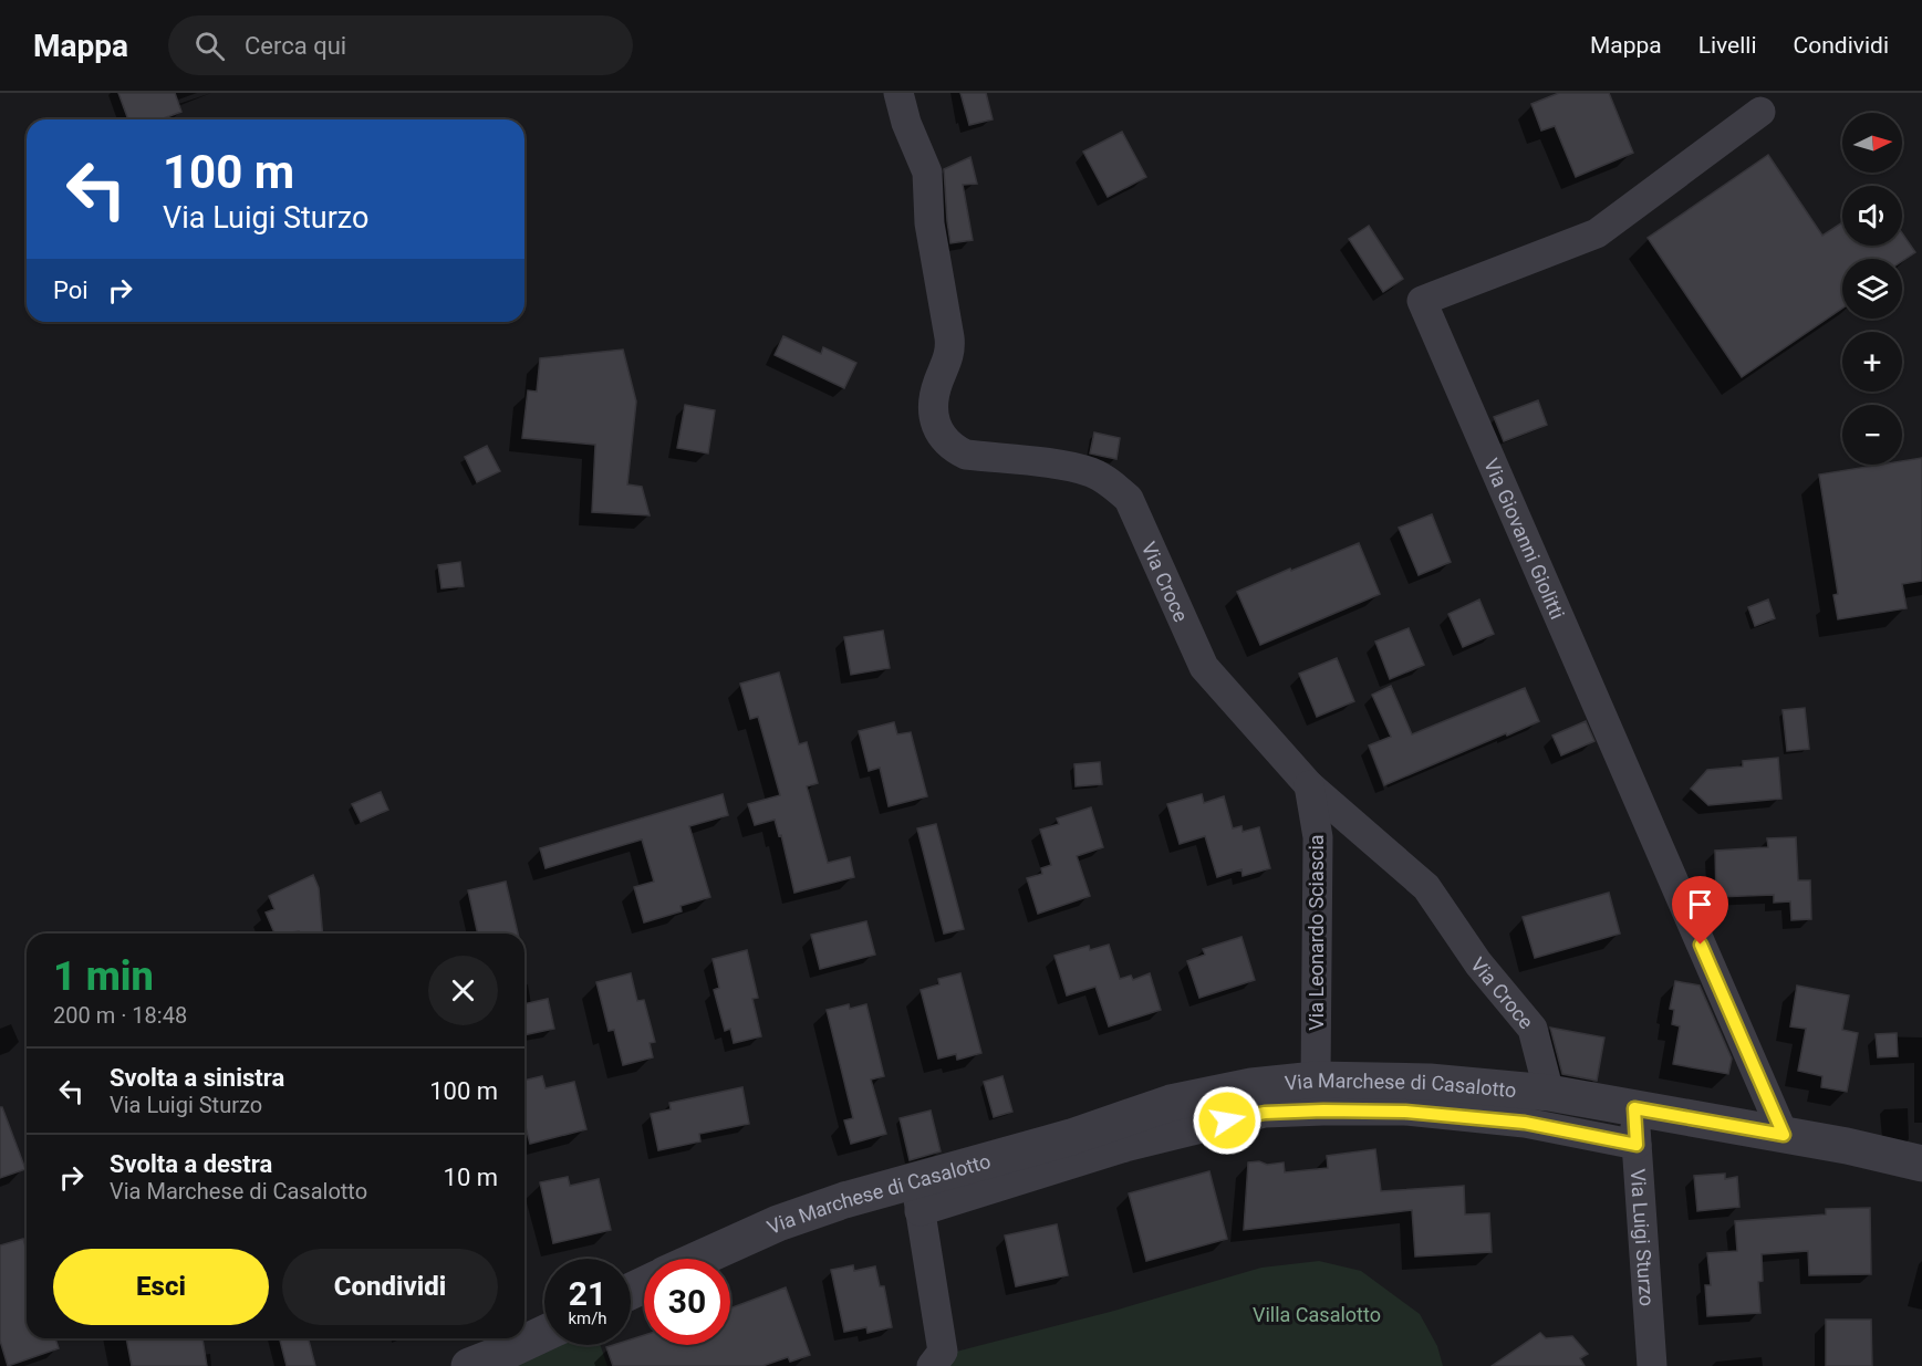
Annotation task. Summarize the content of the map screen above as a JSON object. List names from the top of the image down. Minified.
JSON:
{"streets":{"street":["Via Giovanni Giolitti","Via Croce","Via Leonardo Sciascia","Via Marchese di Casalotto","Via Luigi Sturzo"]},"crossings":[["Via Giovanni Giolitti","Via Marchese di Casalotto"],["Via Croce","Via Leonardo Sciascia"],["Via Croce","Via Marchese di Casalotto"],["Via Leonardo Sciascia","Via Marchese di Casalotto"],["Via Marchese di Casalotto","Via Luigi Sturzo"]],"parks":["Villa Casalotto"],"north":"right","page":{"header":"Mappa","search":"Cerca qui","nav":["Mappa","Livelli","Condividi"],"map_buttons":["+","−"],"turn":["100 m","Via Luigi Sturzo"],"then":"Poi","heading":["1 min","200 m · 18:48"],"list":[{"name":"Svolta a sinistra","note":"Via Luigi Sturzo","value":"100 m"},{"name":"Svolta a destra","note":"Via Marchese di Casalotto","value":"10 m"}],"buttons":["Esci","Condividi"],"speed":"21 km/h","limit":"30"}}
